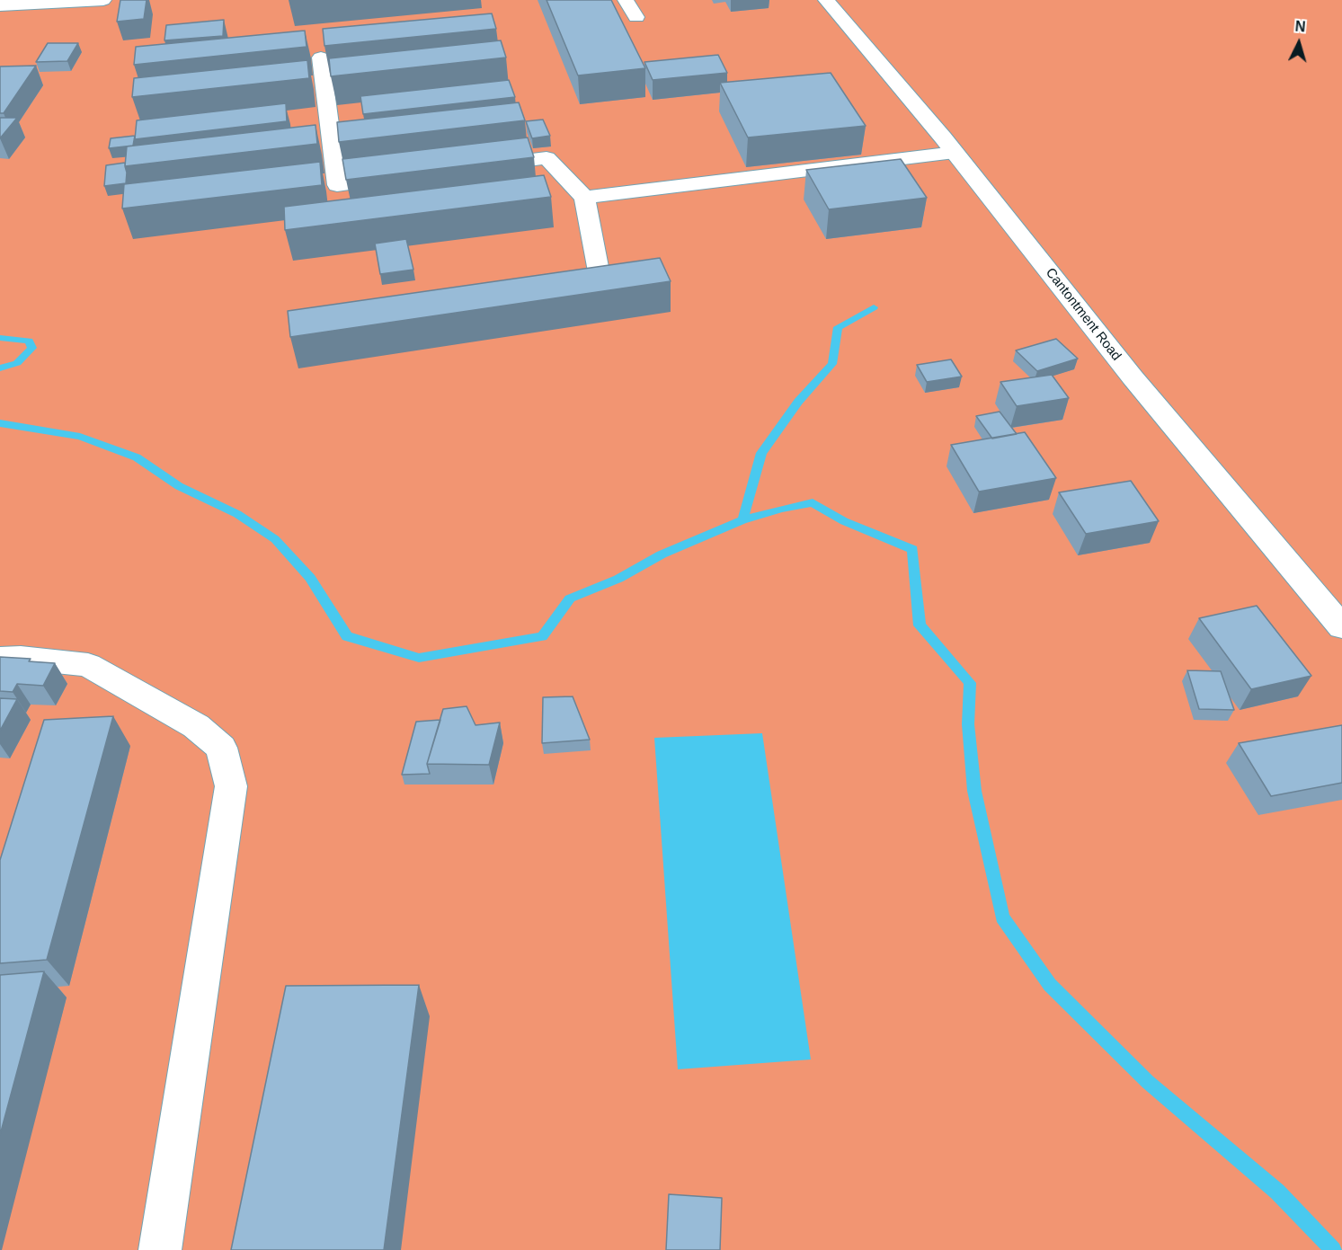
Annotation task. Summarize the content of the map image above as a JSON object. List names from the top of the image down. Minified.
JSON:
{"streets":{"street":["Cantontment Road"]},"north":"top"}
